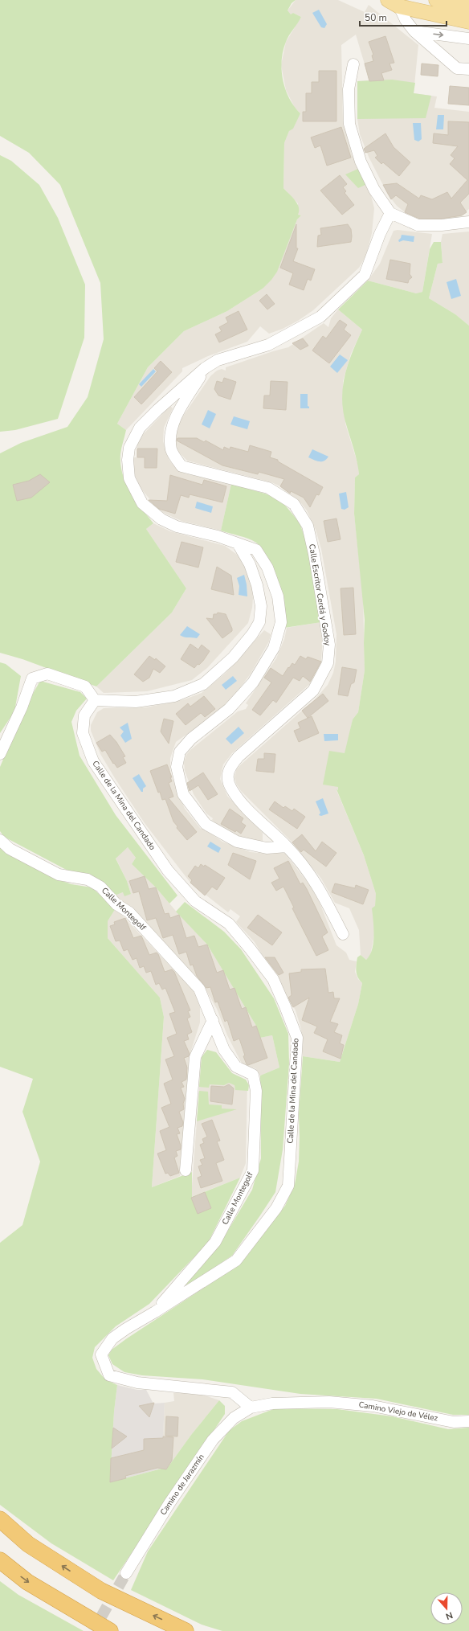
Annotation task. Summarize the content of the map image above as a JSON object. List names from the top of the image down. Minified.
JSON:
{"streets":{"street":["Calle Escritor Cerdá y Godoy","Calle de la Mina del Candado","Calle Montegolf","Camino Viejo de Vélez","Camino de Jarazmín"]},"crossings":[["Calle de la Mina del Candado","Calle Montegolf"],["Calle de la Mina del Candado","Camino Viejo de Vélez"],["Calle de la Mina del Candado","Camino de Jarazmín"],["Camino Viejo de Vélez","Camino de Jarazmín"]],"scale_bar":"50 m","north":"bottom"}
